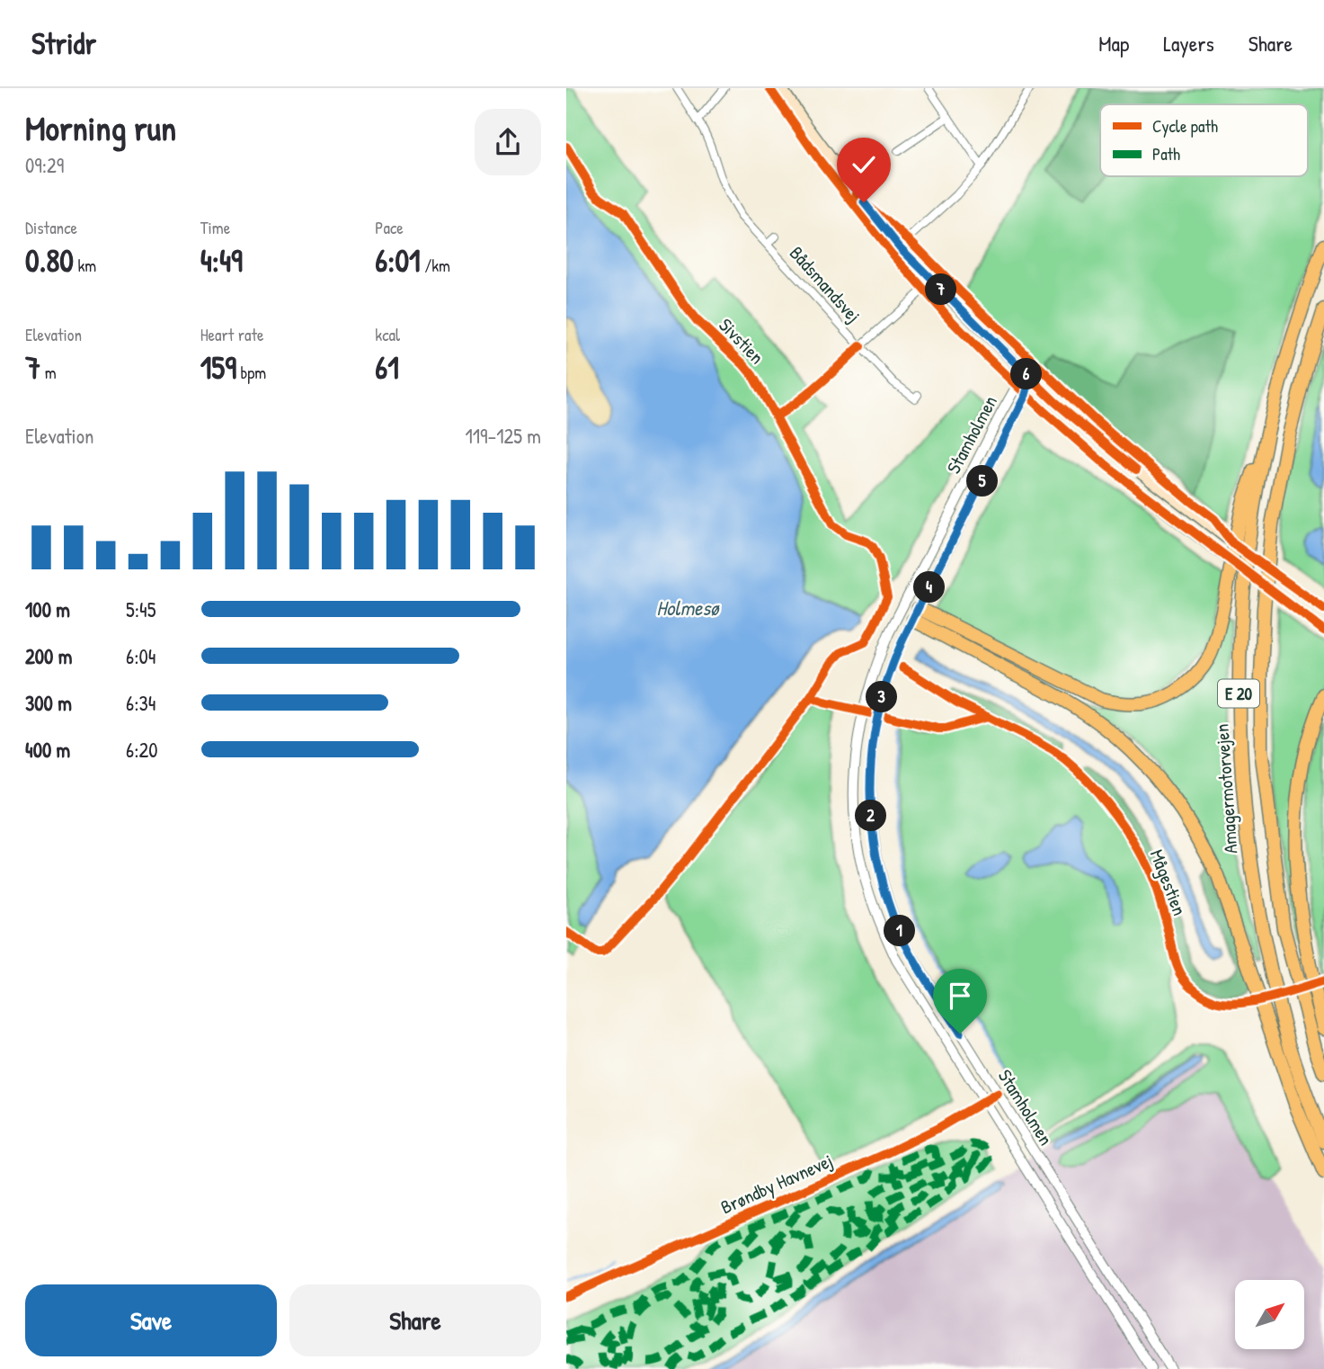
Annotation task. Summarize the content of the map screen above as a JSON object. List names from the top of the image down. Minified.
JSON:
{"streets":{"highway":["E 20","Amagermotorvejen"],"street":["Bådsmandsvej","Stamholmen","Brøndby Havnevej"],"cycle path":["Sivstien","Mågestien"]},"crossings":[["Stamholmen","Brøndby Havnevej"]],"water":["Holmesø"],"legend":["Cycle path","Path"],"north":"top right","page":{"header":"Stridr","nav":["Map","Layers","Share"],"heading":["Morning run","09:29"],"stats":[["Distance","0.80 km"],["Time","4:49"],["Pace","6:01 /km"],["Elevation","7 m"],["Heart rate","159 bpm"],["kcal","61"]],"pins":["7","6","5","4","3","2","1"],"chart":["Elevation","119–125 m"],"list":[{"name":"100 m","note":"5:45"},{"name":"200 m","note":"6:04"},{"name":"300 m","note":"6:34"},{"name":"400 m","note":"6:20"}],"buttons":["Save","Share"]}}
